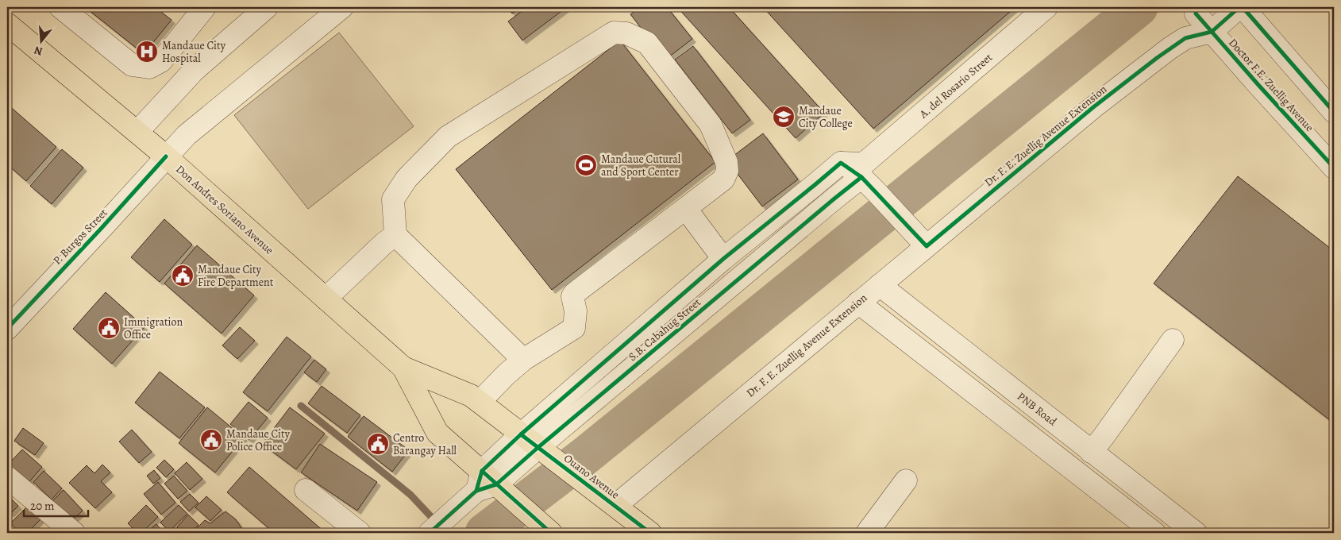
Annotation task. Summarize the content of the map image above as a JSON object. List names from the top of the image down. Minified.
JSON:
{"streets":{"highway":["Don Andres Soriano Avenue","Ouano Avenue"],"street":["Doctor F.E. Zuellig Avenue","A. del Rosario Street","Dr. F. E. Zuellig Avenue Extension","P. Burgos Street","S.B. Cabahug Street","PNB Road"]},"crossings":[["Doctor F.E. Zuellig Avenue","Dr. F. E. Zuellig Avenue Extension"],["A. del Rosario Street","S.B. Cabahug Street"],["Dr. F. E. Zuellig Avenue Extension","PNB Road"],["Dr. F. E. Zuellig Avenue Extension","Ouano Avenue"],["Don Andres Soriano Avenue","P. Burgos Street"],["Don Andres Soriano Avenue","S.B. Cabahug Street"],["Don Andres Soriano Avenue","Ouano Avenue"],["S.B. Cabahug Street","Ouano Avenue"]],"places":{"hospital":["Mandaue City Hospital"],"school or university":["Mandaue City College"],"sports":["Mandaue Cutural and Sport Center"],"public building":["Mandaue City Fire Department","Immigration Office","Mandaue City Police Office","Centro Barangay Hall"]},"scale_bar":"20 m","north":"bottom"}
